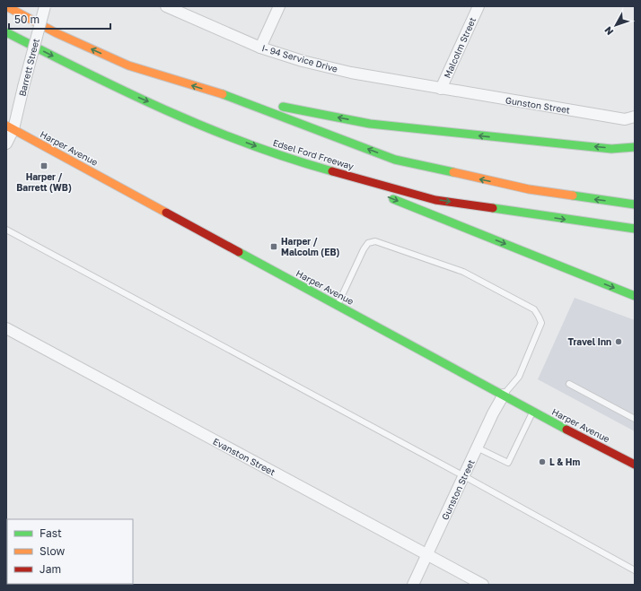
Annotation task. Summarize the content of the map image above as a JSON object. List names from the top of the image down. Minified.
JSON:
{"streets":{"main road":["Harper Avenue","Edsel Ford Freeway"],"street":["Malcolm Street","I- 94 Service Drive","Barrett Street","Gunston Street","Evanston Street"]},"crossings":[["Malcolm Street","I- 94 Service Drive"],["Malcolm Street","Gunston Street"],["I- 94 Service Drive","Gunston Street"],["Barrett Street","Harper Avenue"],["Gunston Street","Harper Avenue"],["Gunston Street","Evanston Street"]],"places":{"transit":["Harper / Barrett (WB)","Harper / Malcolm (EB)"],"other":["Travel Inn","L & Hm"]},"legend":["Fast","Slow","Jam"],"scale_bar":"50 m","north":"bottom left"}
